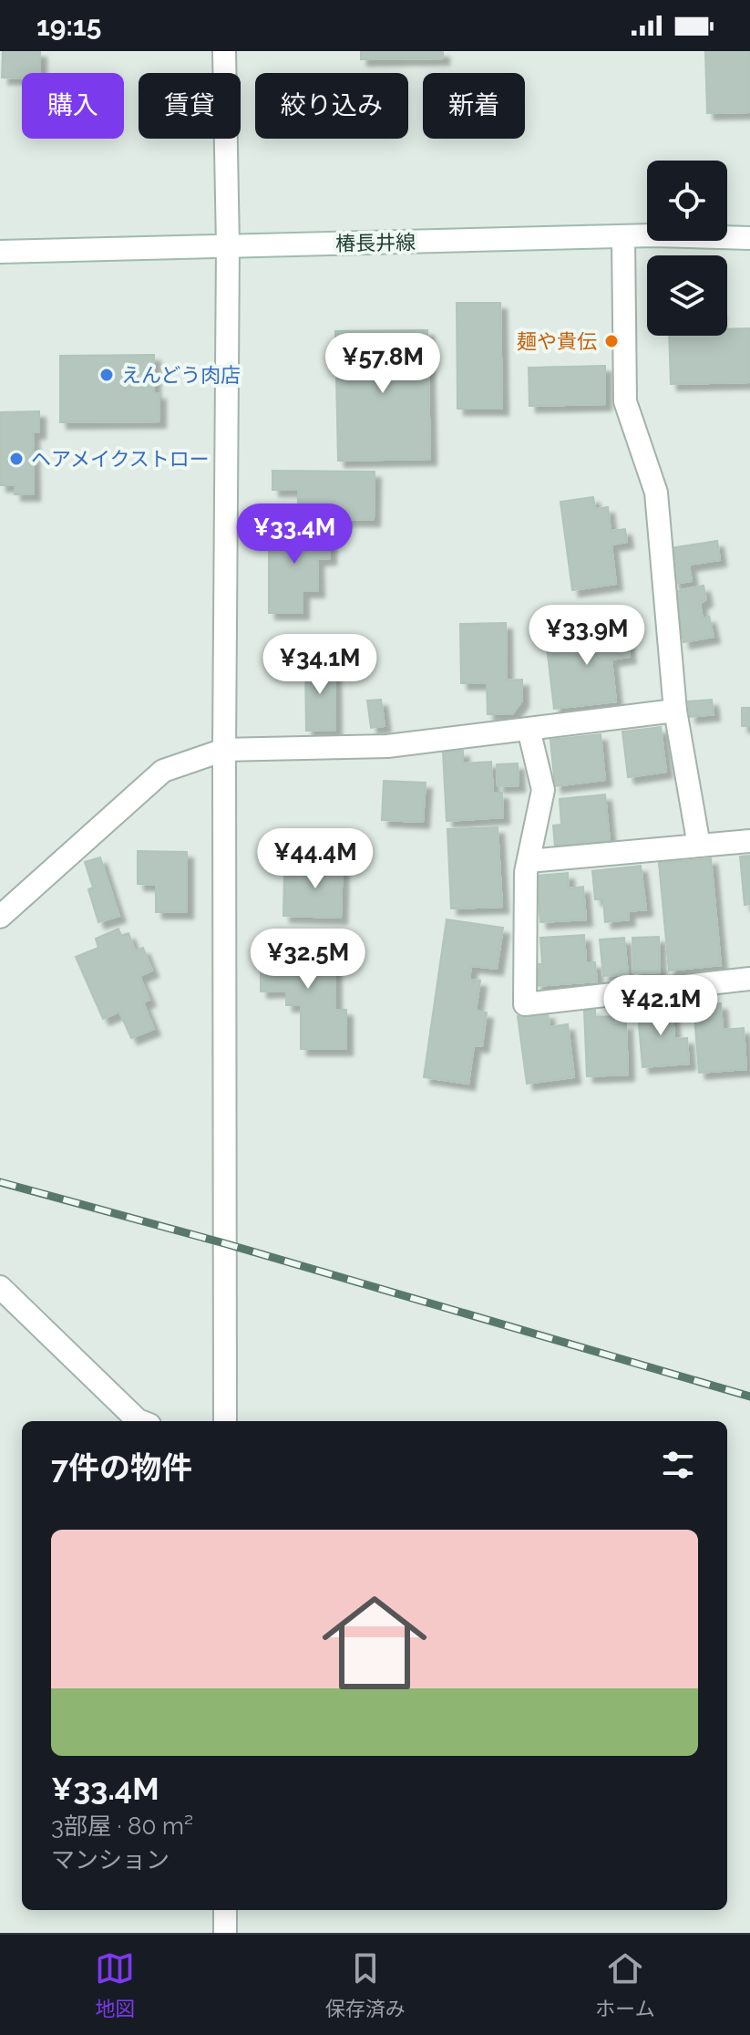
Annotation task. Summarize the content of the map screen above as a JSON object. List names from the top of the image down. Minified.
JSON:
{"streets":{"street":["椿長井線"]},"places":["麺や貴伝","えんどう肉店","ヘアメイクストロー"],"page":{"status":"19:15","chip":["購入","賃貸","絞り込み","新着"],"price":["¥57.8M","¥33.4M","¥33.9M","¥34.1M","¥44.4M","¥32.5M","¥42.1M"],"heading":"7件の物件","list":[{"name":"¥33.4M","note":"3部屋 · 80 m² · マンション"}],"tabs":["地図","保存済み","ホーム"]}}
